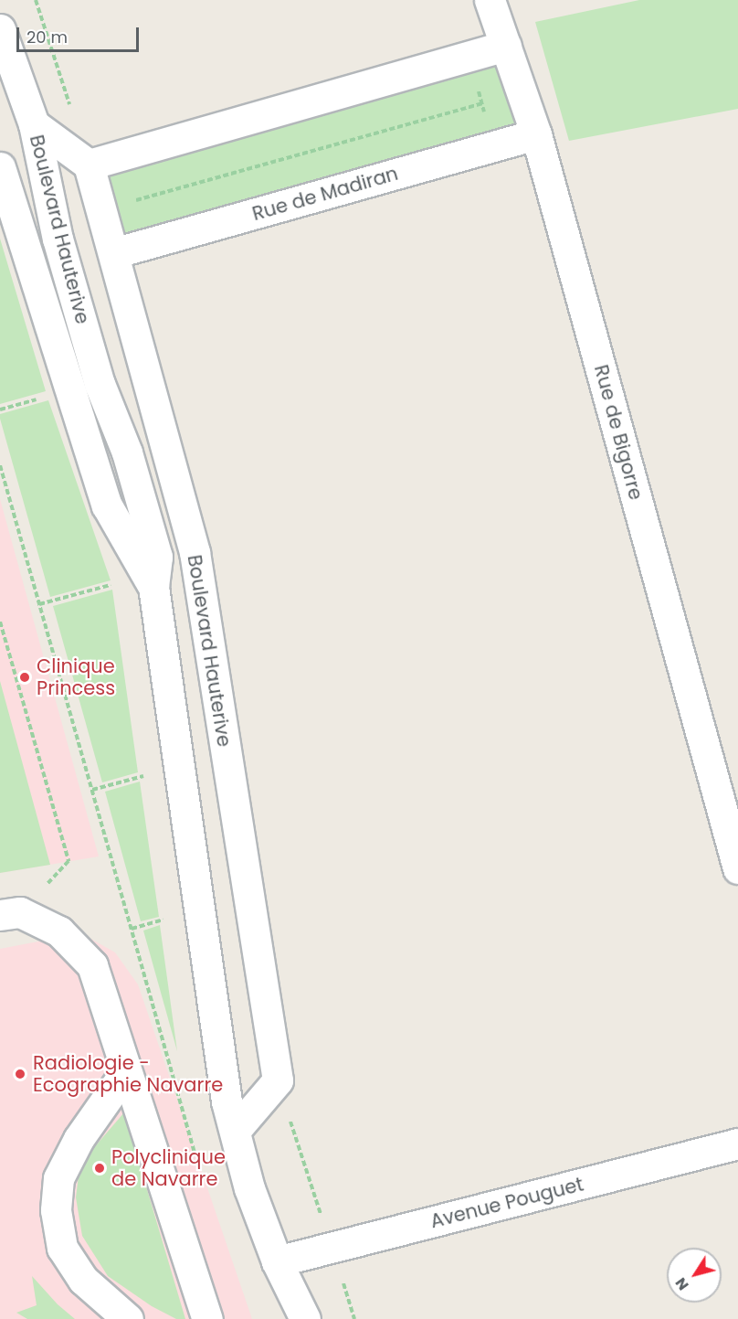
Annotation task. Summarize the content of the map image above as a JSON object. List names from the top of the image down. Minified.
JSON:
{"streets":{"street":["Rue de Madiran","Boulevard Hauterive","Rue de Bigorre","Avenue Pouguet"]},"crossings":[["Rue de Madiran","Boulevard Hauterive"],["Rue de Madiran","Rue de Bigorre"],["Boulevard Hauterive","Avenue Pouguet"]],"places":["Clinique Princess","Radiologie - Ecographie Navarre","Polyclinique de Navarre"],"scale_bar":"20 m","north":"bottom left"}
